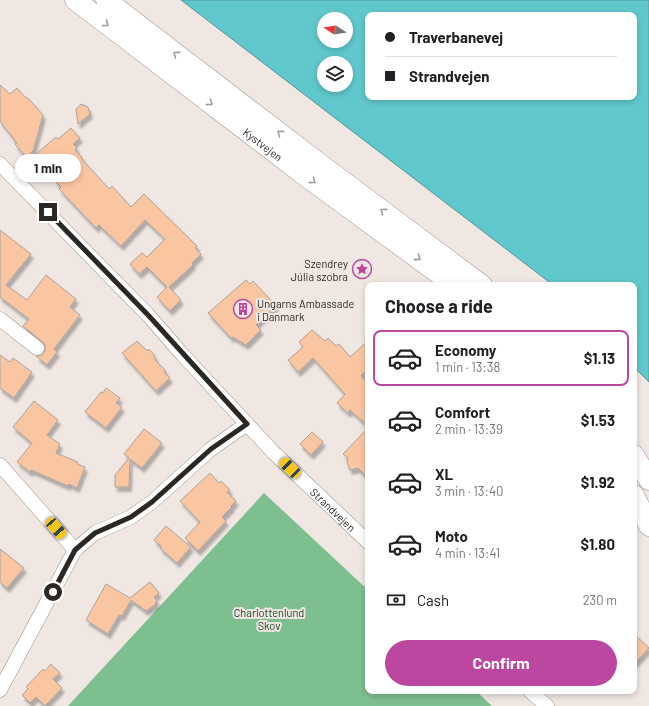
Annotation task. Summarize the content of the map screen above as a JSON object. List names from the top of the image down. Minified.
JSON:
{"streets":{"main road":["Kystvejen"],"street":["Strandvejen"]},"parks":["Charlottenlund Skov"],"places":{"place":["Szendrey Júlia szobra"],"building":["Ungarns Ambassade i Danmark"]},"north":"left","page":{"banner":["Traverbanevej","Strandvejen"],"bubble":"1 min","heading":"Choose a ride","list":[{"name":"Economy","note":"1 min · 13:38","value":"$1.13"},{"name":"Comfort","note":"2 min · 13:39","value":"$1.53"},{"name":"XL","note":"3 min · 13:40","value":"$1.92"},{"name":"Moto","note":"4 min · 13:41","value":"$1.80"}],"pay":["Cash","230 m"],"buttons":"Confirm"}}
